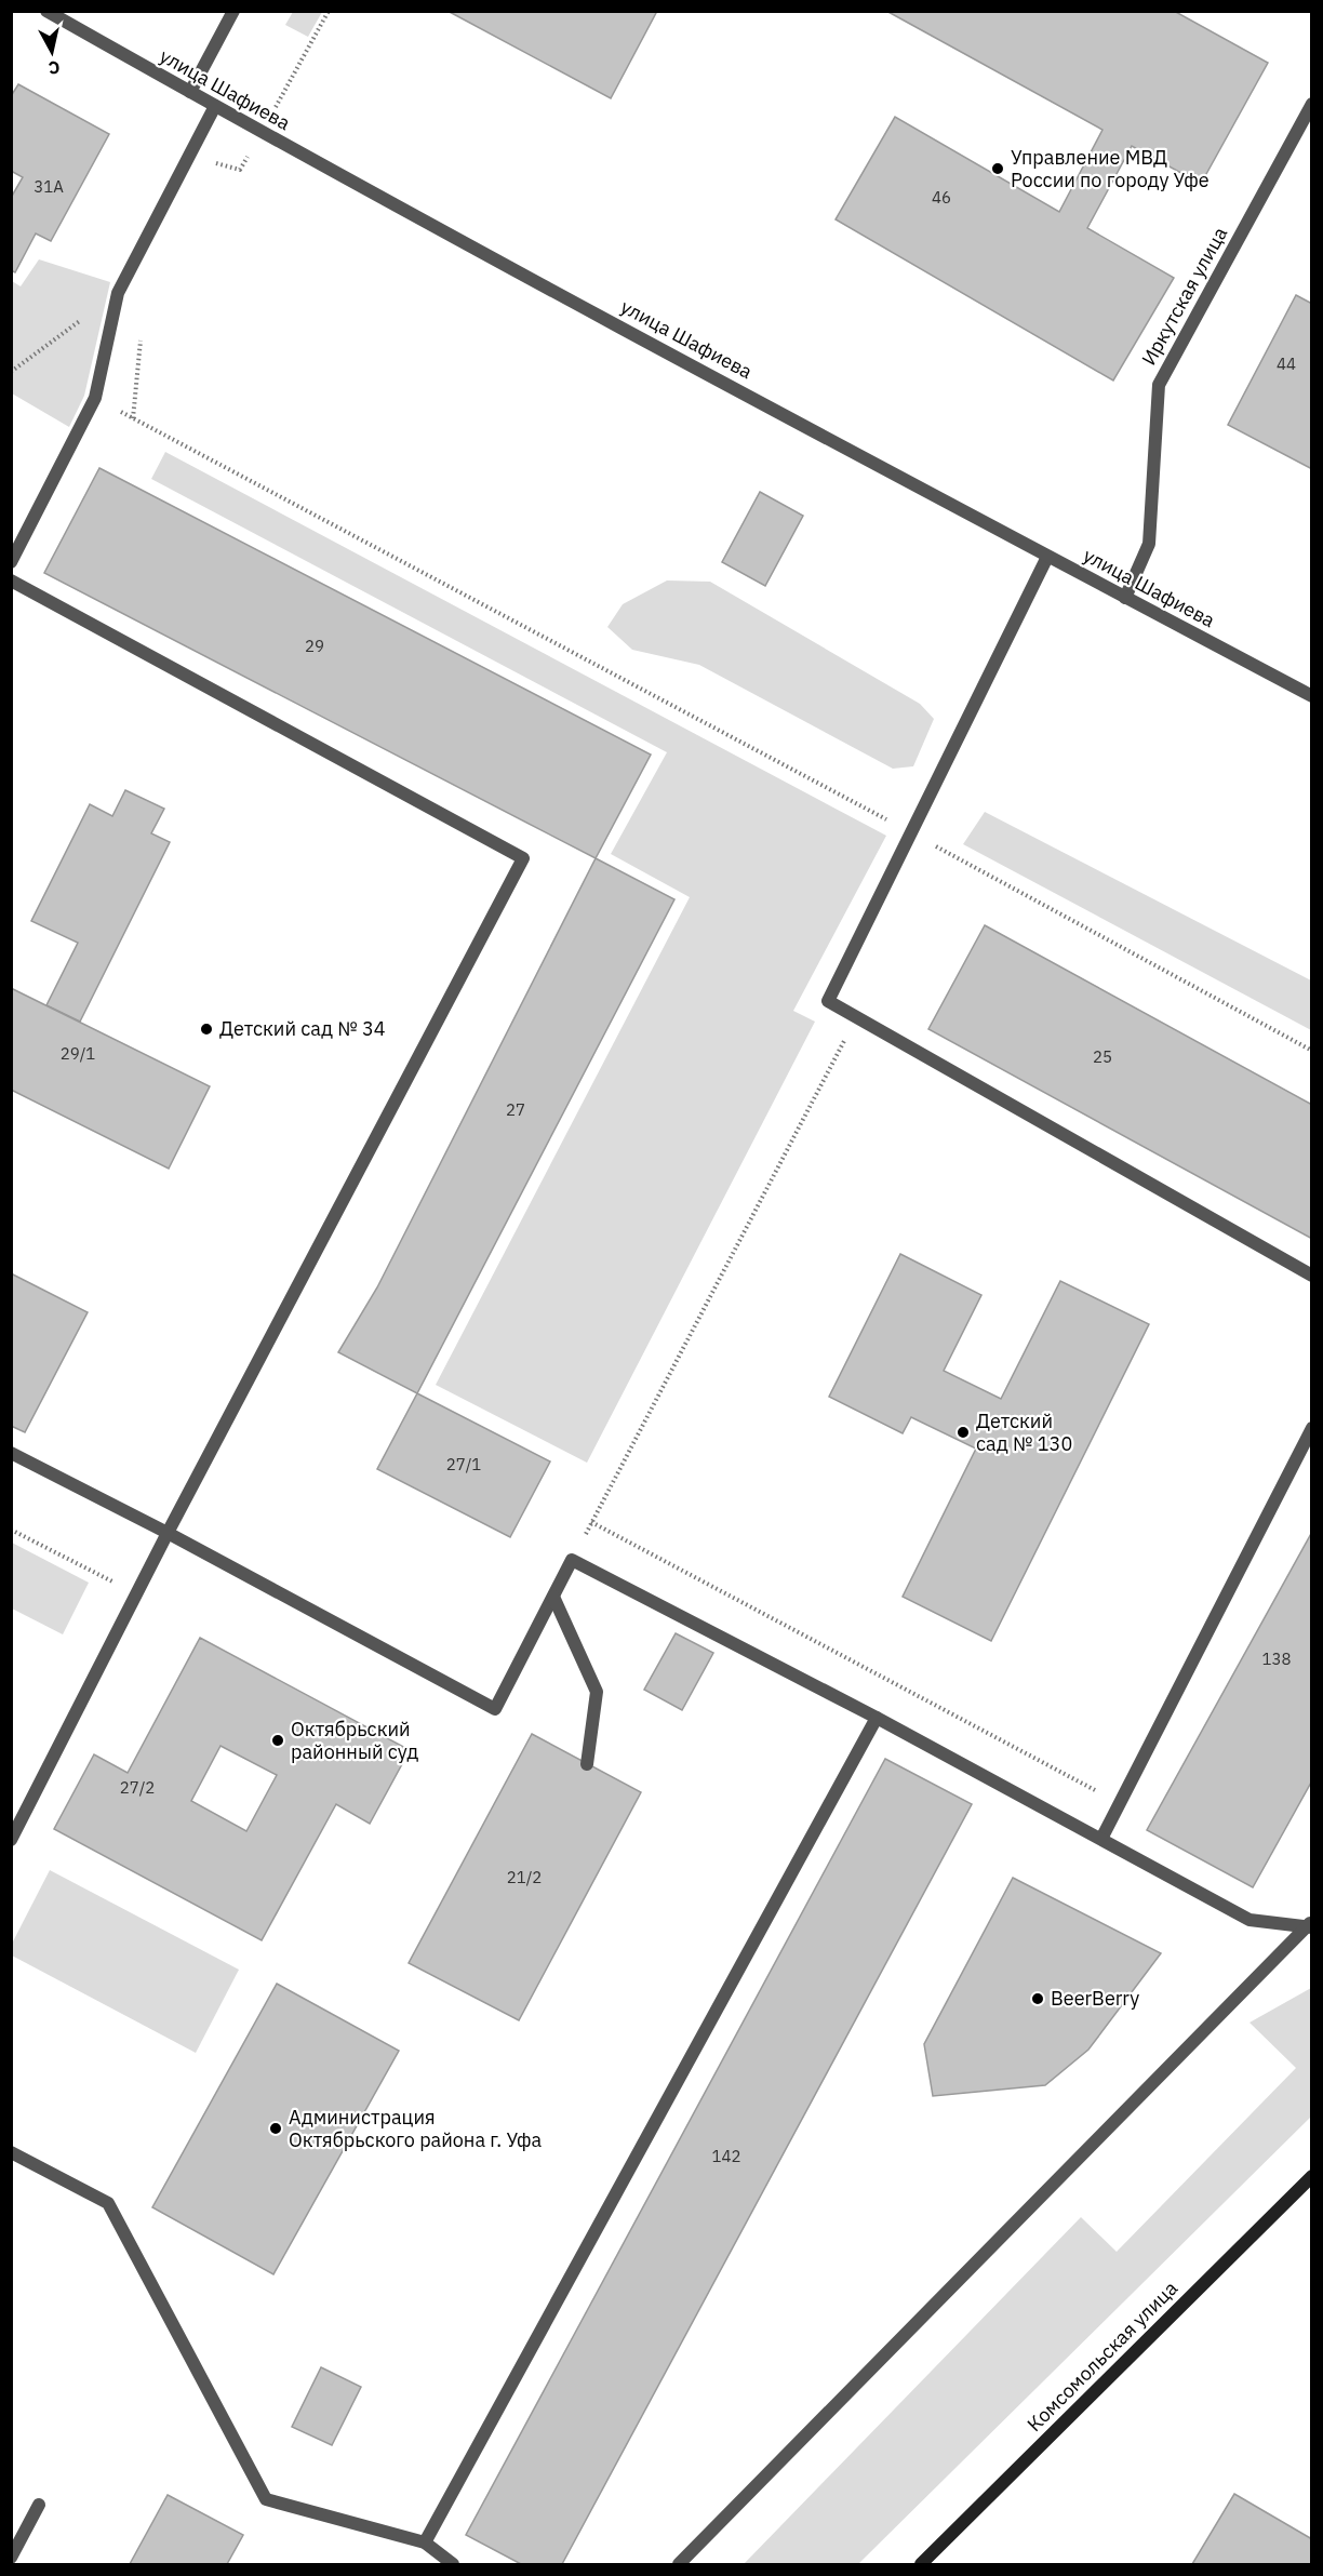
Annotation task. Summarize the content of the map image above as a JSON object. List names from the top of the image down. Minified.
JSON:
{"streets":{"main road":["Комсомольская улица"],"street":["улица Шафиева","Иркутская улица"]},"crossings":[["улица Шафиева","Иркутская улица"]],"places":["Управление МВД России по городу Уфе","Детский сад № 34","Детский сад № 130","Октябрьский районный суд","BeerBerry","Администрация Октябрьского района г. Уфа"],"house_numbers":["31А","46","44","29","29/1","25","27","27/1","138","27/2","21/2","142"],"north":"bottom"}
